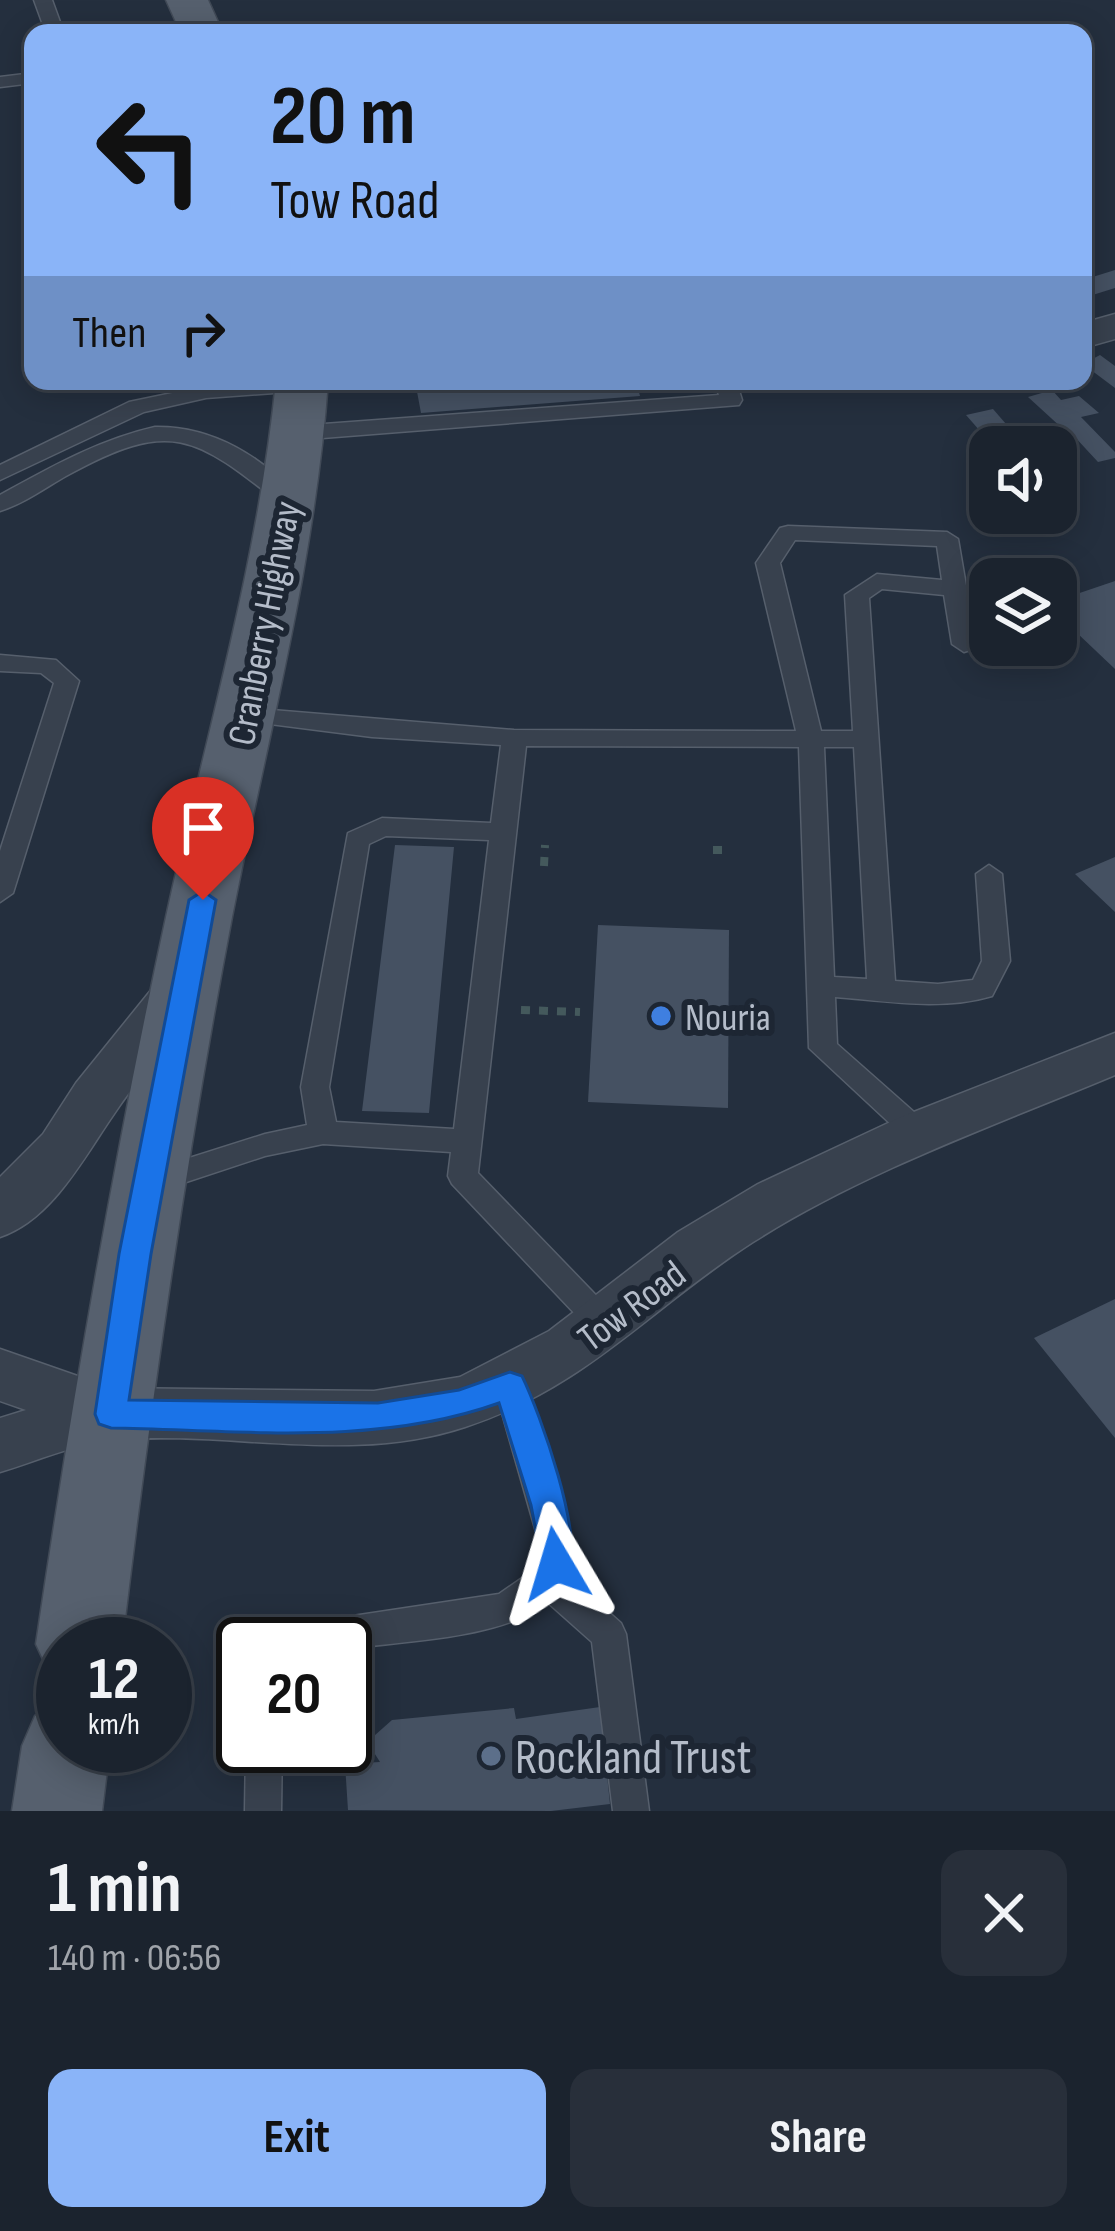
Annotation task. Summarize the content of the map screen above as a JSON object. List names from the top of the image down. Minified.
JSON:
{"streets":{"main road":["Cranberry Highway"],"street":["Tow Road"]},"crossings":[["Cranberry Highway","Tow Road"]],"places":["Nouria","Rockland Trust"],"page":{"turn":["20 m","Tow Road"],"then":"Then","speed":"12 km/h","limit":"20","heading":["1 min","140 m · 06:56"],"buttons":["Exit","Share"]}}
